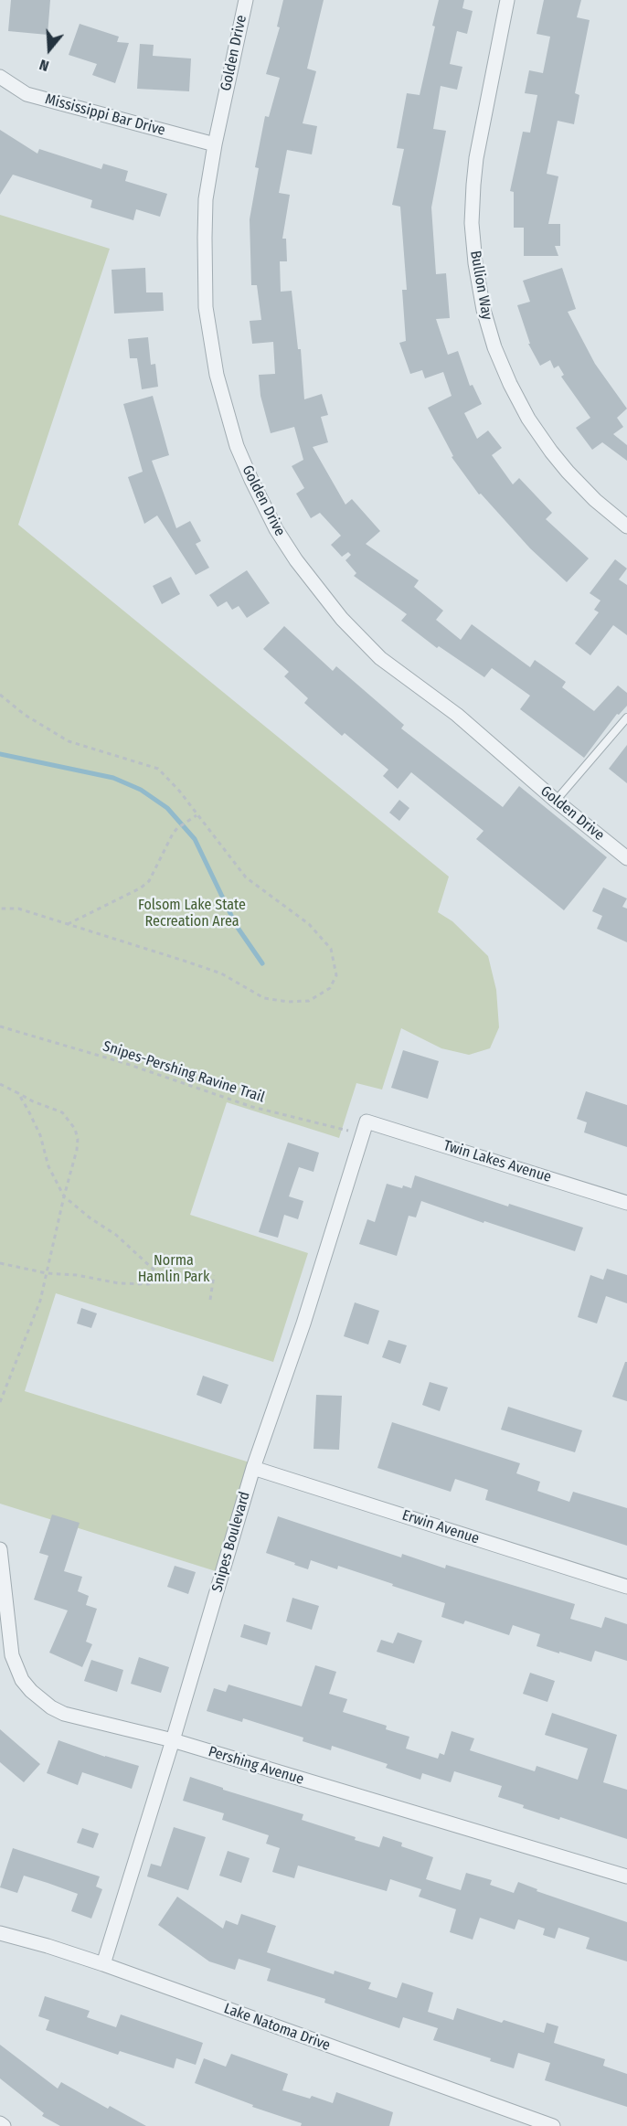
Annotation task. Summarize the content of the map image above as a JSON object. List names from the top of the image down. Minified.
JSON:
{"streets":{"street":["Golden Drive","Mississippi Bar Drive","Bullion Way","Twin Lakes Avenue","Erwin Avenue","Snipes Boulevard","Pershing Avenue","Lake Natoma Drive"],"path":["Snipes-Pershing Ravine Trail"]},"crossings":[["Golden Drive","Mississippi Bar Drive"],["Snipes-Pershing Ravine Trail","Twin Lakes Avenue"],["Snipes-Pershing Ravine Trail","Snipes Boulevard"],["Twin Lakes Avenue","Snipes Boulevard"],["Erwin Avenue","Snipes Boulevard"],["Snipes Boulevard","Pershing Avenue"],["Snipes Boulevard","Lake Natoma Drive"]],"parks":["Folsom Lake State Recreation Area","Norma Hamlin Park"],"north":"bottom"}
